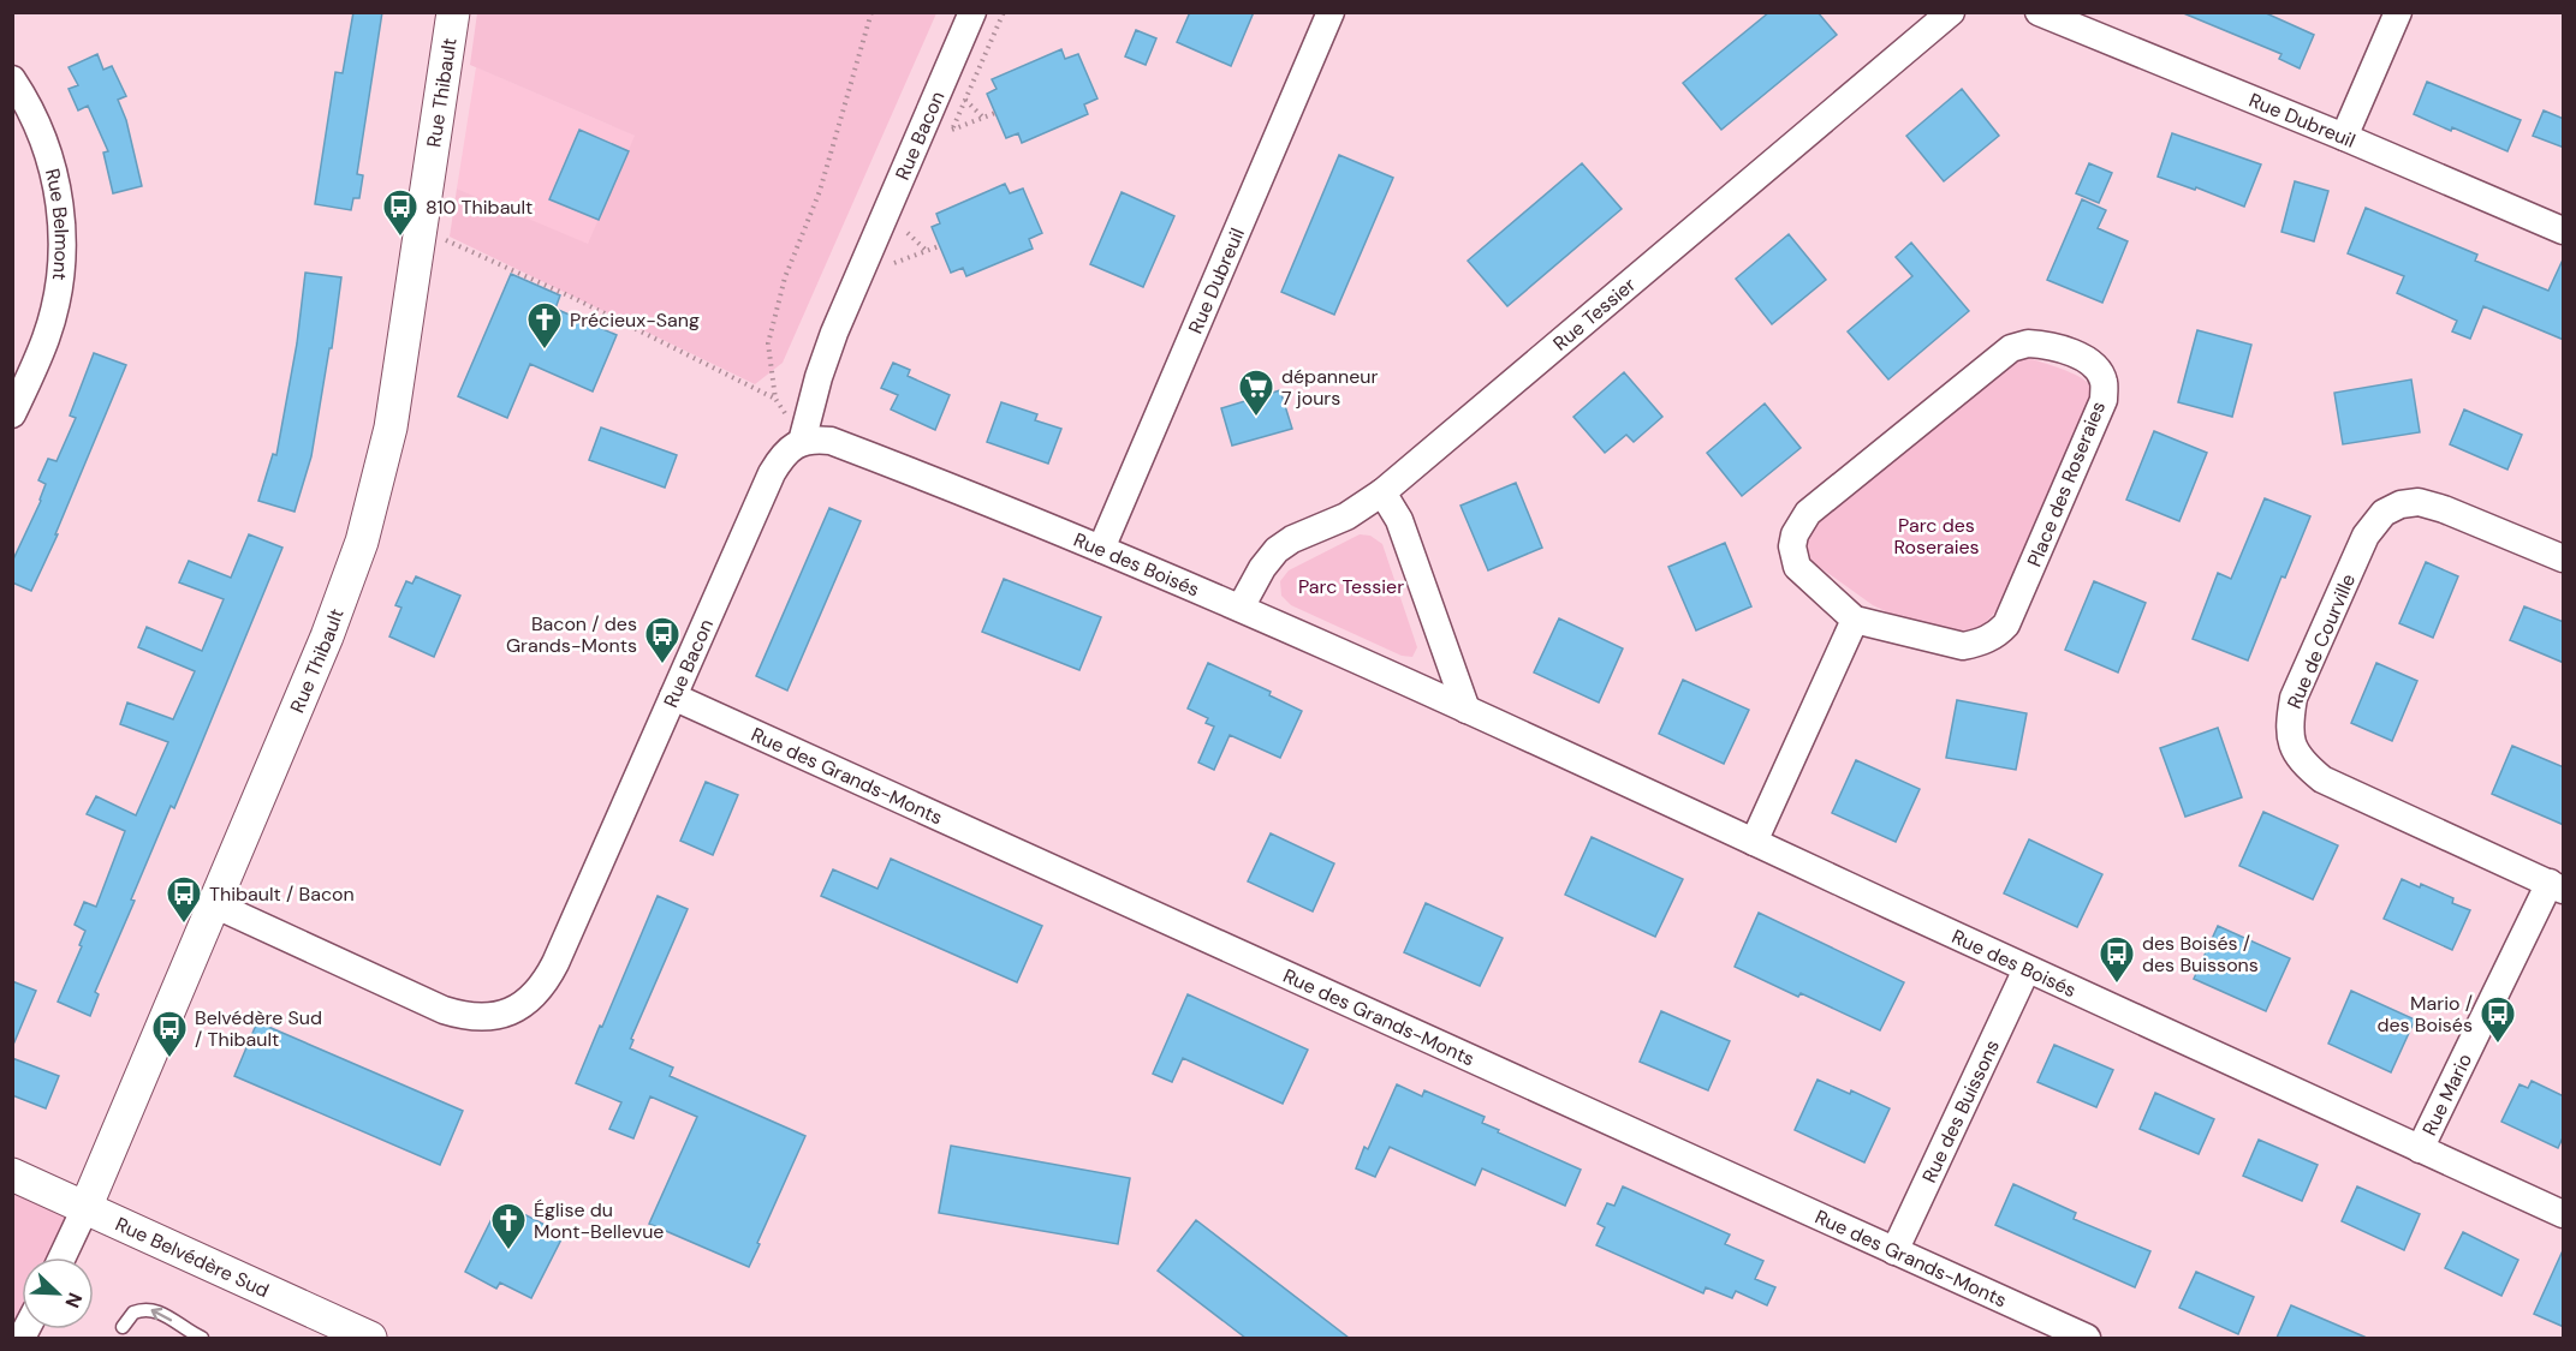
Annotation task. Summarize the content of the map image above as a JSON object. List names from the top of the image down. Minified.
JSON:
{"streets":{"street":["Rue Thibault","Rue Dubreuil","Rue Bacon","Rue Belmont","Rue Tessier","Place des Roseraies","Rue des Boisés","Rue de Courville","Rue des Grands-Monts","Rue Mario","Rue des Buissons","Rue Belvédère Sud"]},"crossings":[["Rue Thibault","Rue Bacon"],["Rue Thibault","Rue Belvédère Sud"],["Rue Dubreuil","Rue des Boisés"],["Rue Bacon","Rue des Boisés"],["Rue Bacon","Rue des Grands-Monts"],["Rue Tessier","Rue des Boisés"],["Rue des Boisés","Rue Mario"],["Rue des Boisés","Rue des Buissons"],["Rue de Courville","Rue Mario"],["Rue des Grands-Monts","Rue des Buissons"]],"parks":["Parc des Roseraies","Parc Tessier"],"places":{"bus stop":["810 Thibault","Bacon / des Grands-Monts","Thibault / Bacon","des Boisés / des Buissons","Mario / des Boisés","Belvédère Sud / Thibault"],"church":["Précieux-Sang","Église du Mont-Bellevue"],"supermarket":["dépanneur 7 jours"]},"north":"bottom right"}
